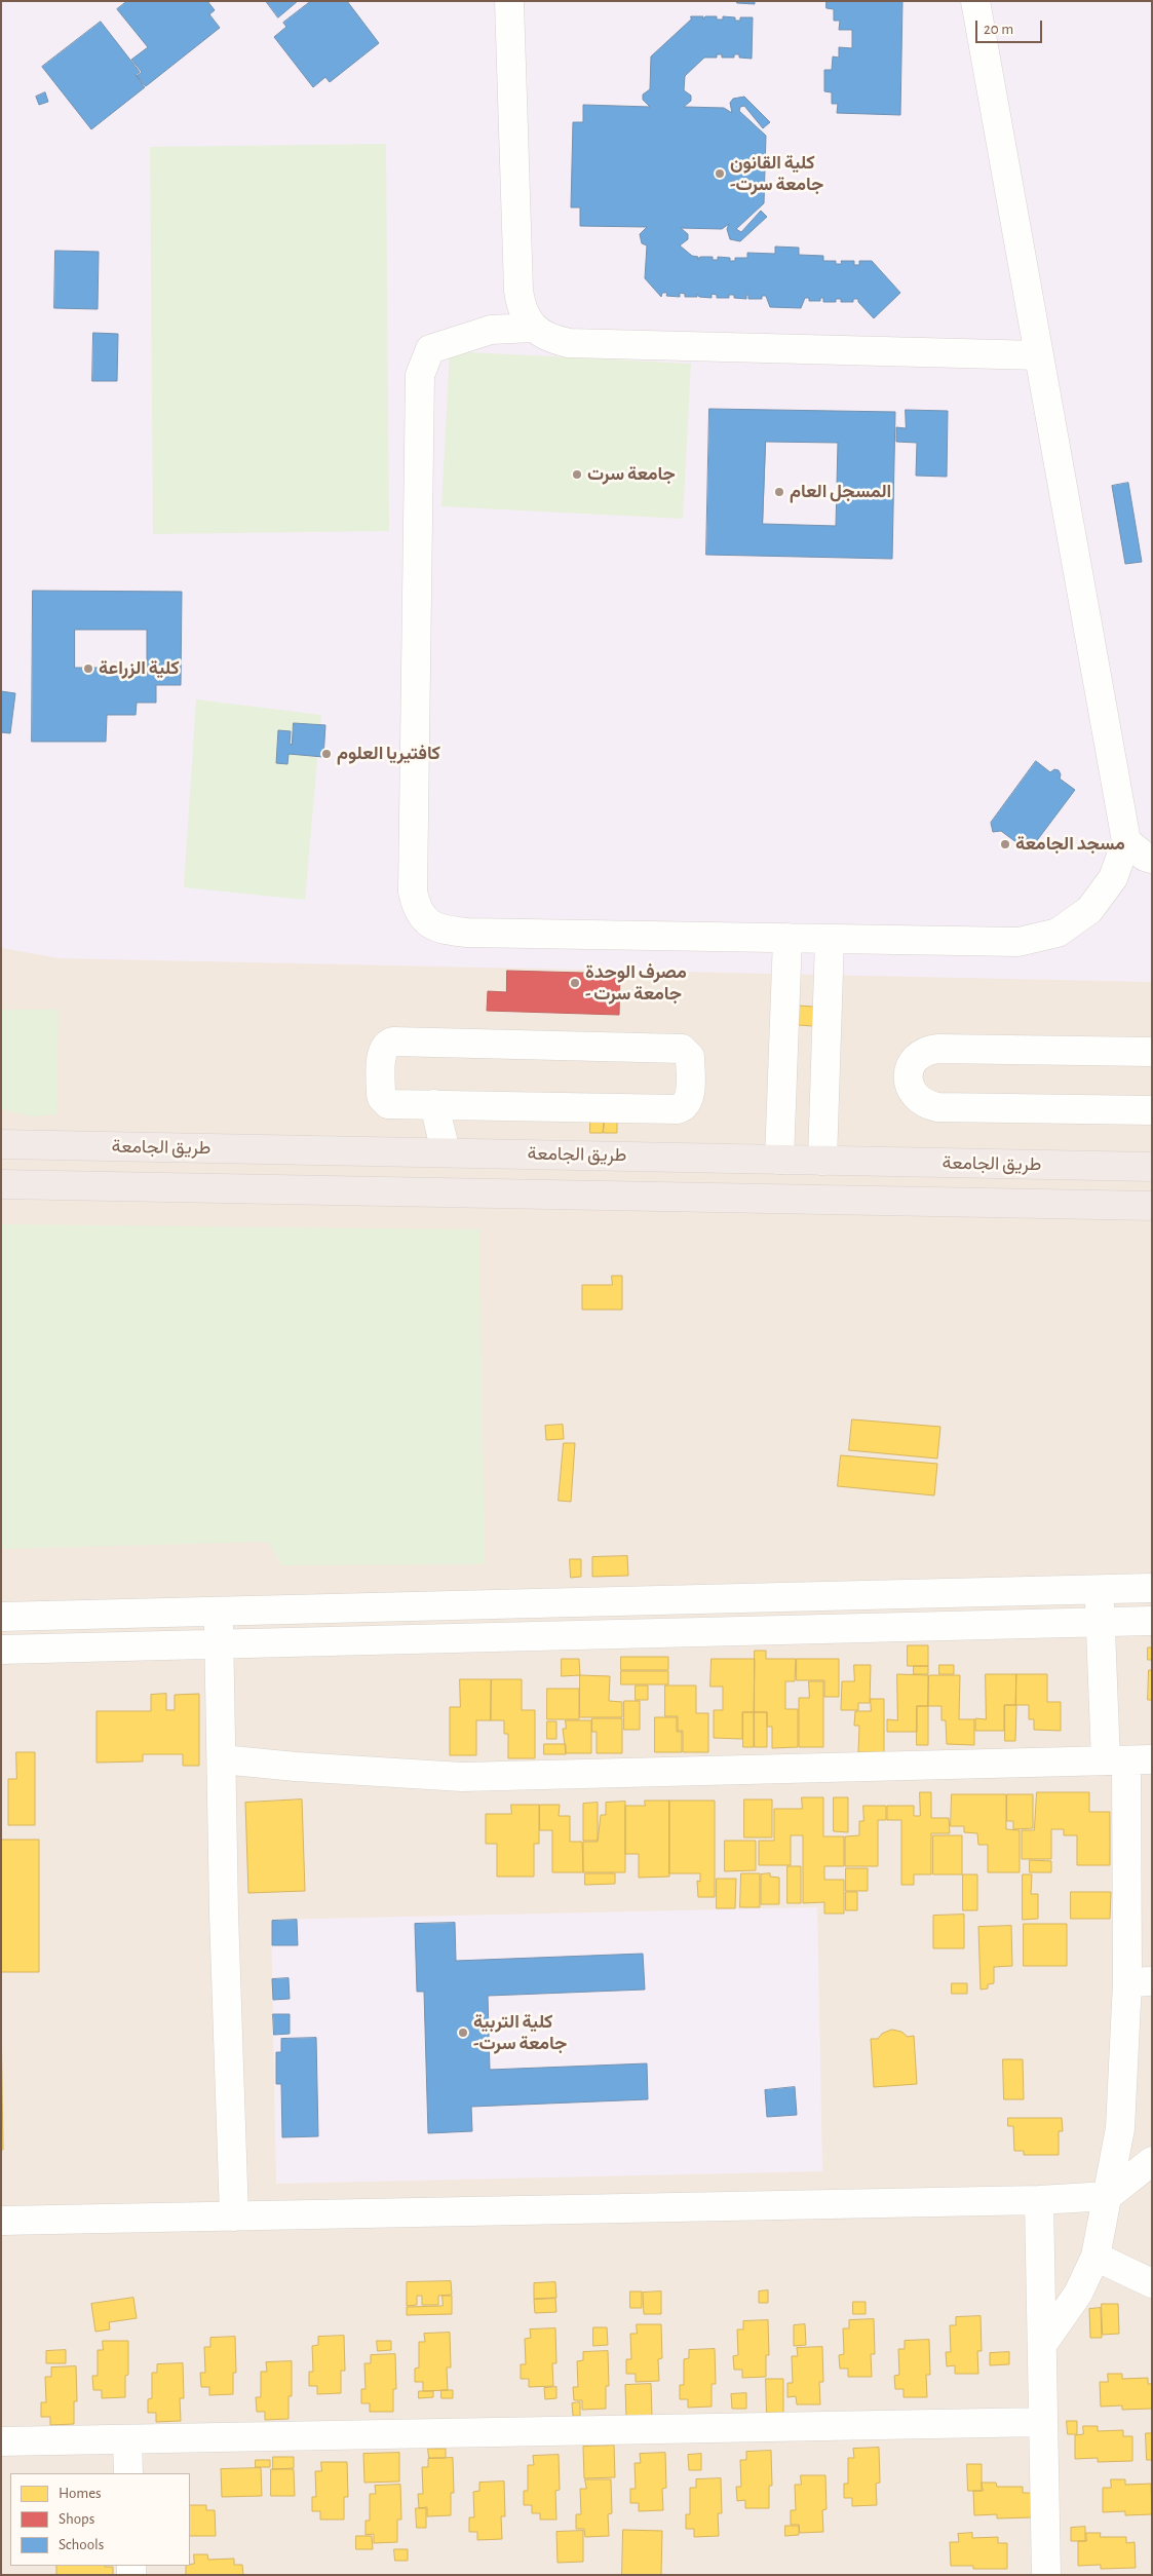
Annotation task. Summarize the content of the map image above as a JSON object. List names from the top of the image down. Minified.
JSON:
{"streets":{"highway":["طريق الجامعة"]},"places":["كلية القانون -جامعة سرت","جامعة سرت","المسجل العام","كلية الزراعة","كافتيريا العلوم","مسجد الجامعة","مصرف الوحدة - جامعة سرت","كلية التربية -جامعة سرت"],"legend":["Homes","Shops","Schools"],"scale_bar":"20 m"}
